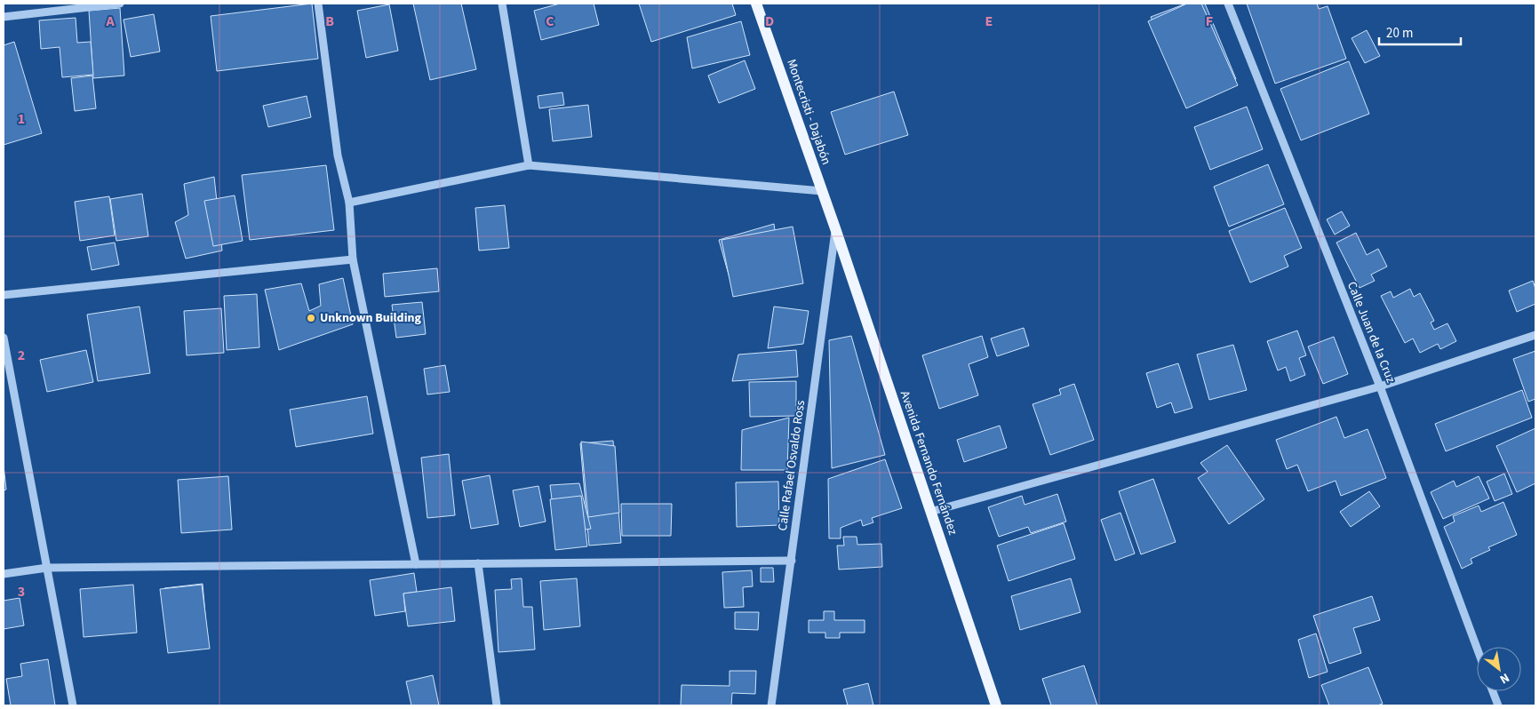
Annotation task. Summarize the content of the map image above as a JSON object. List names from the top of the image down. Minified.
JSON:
{"streets":{"main road":["Montecristi - Dajabón","Avenida Fernando Fernández"],"street":["Calle Juan de la Cruz","Calle Rafael Osvaldo Ross"]},"crossings":[["Montecristi - Dajabón","Avenida Fernando Fernández"],["Montecristi - Dajabón","Calle Rafael Osvaldo Ross"],["Avenida Fernando Fernández","Calle Rafael Osvaldo Ross"]],"places":["Unknown Building"],"scale_bar":"20 m","north":"bottom right","grid":{"columns":["A","B","C","D","E","F"],"rows":["1","2","3"]}}
